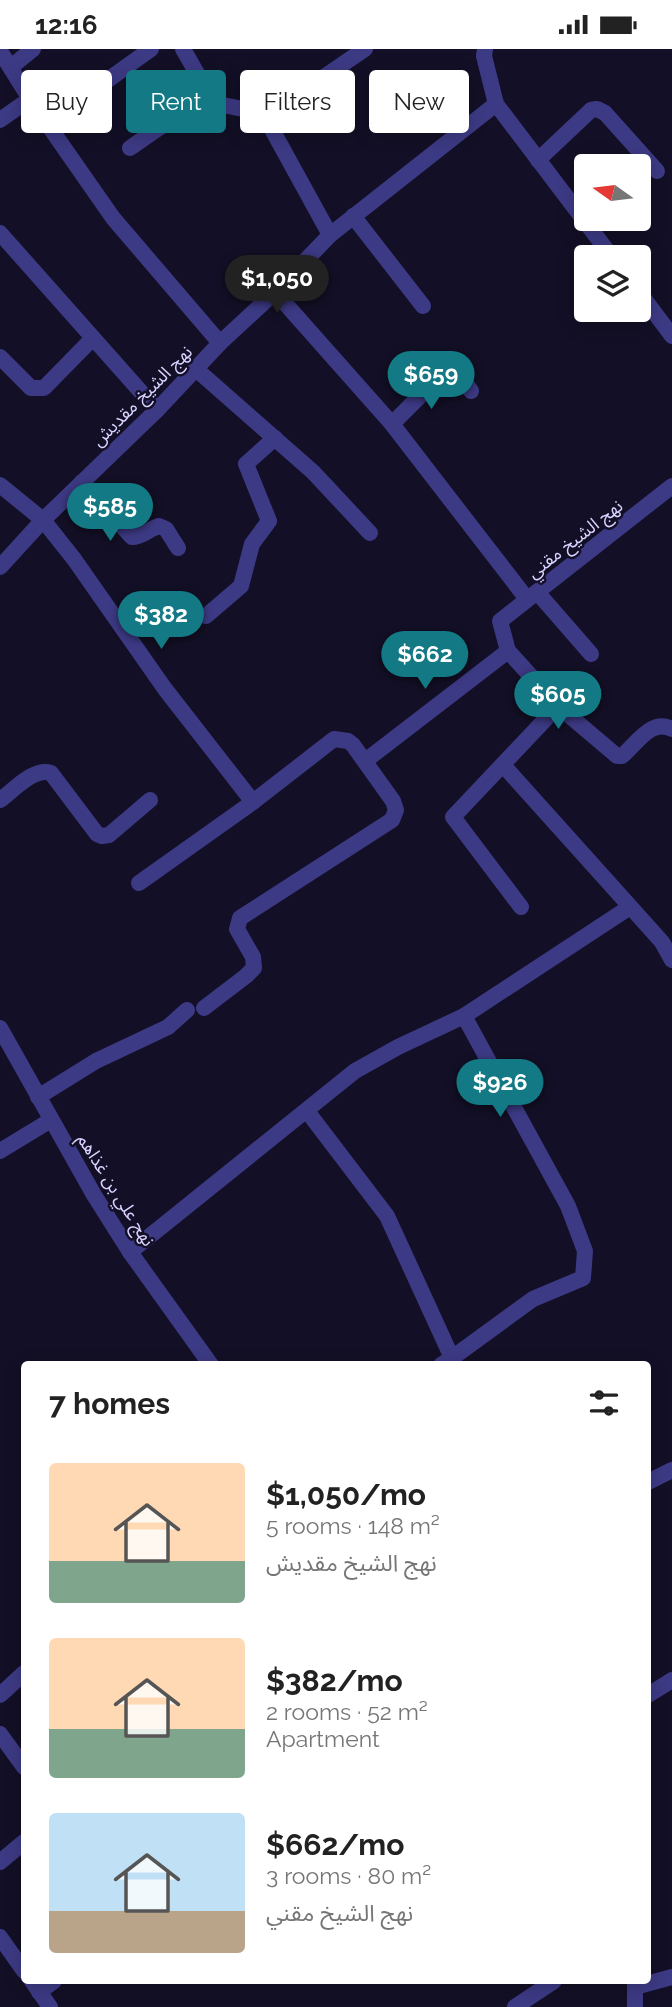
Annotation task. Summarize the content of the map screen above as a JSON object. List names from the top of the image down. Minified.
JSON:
{"streets":{"street":["نهج الشيخ مقديش","نهج الشيخ مقني","نهج علي بن غذاهم"]},"north":"left","page":{"status":"12:16","chip":["Buy","Rent","Filters","New"],"price":["$1,050","$659","$585","$382","$662","$605","$926"],"heading":"7 homes","list":[{"name":"$1,050/mo","note":"5 rooms · 148 m² · نهج الشيخ مقديش"},{"name":"$382/mo","note":"2 rooms · 52 m² · Apartment"},{"name":"$662/mo","note":"3 rooms · 80 m² · نهج الشيخ مقني"}]}}
